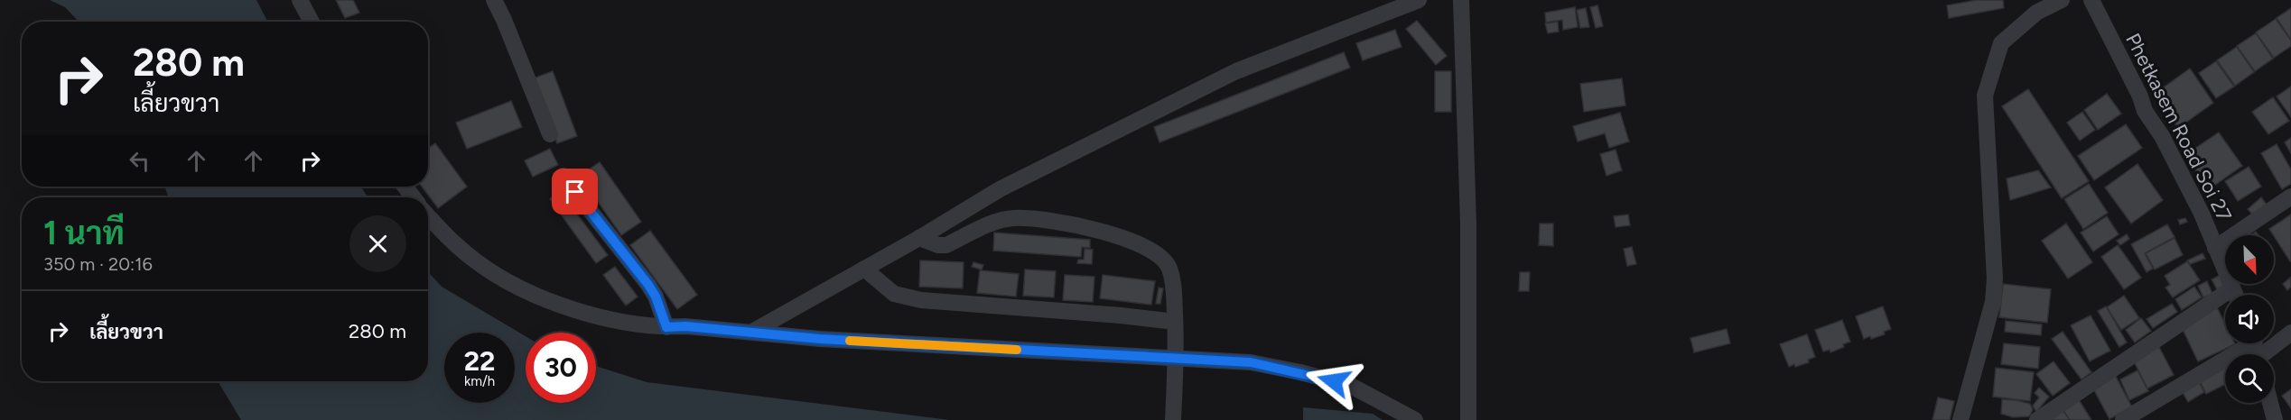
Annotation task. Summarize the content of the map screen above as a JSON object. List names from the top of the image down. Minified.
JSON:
{"streets":{"street":["Phetkasem Road Soi 27"]},"north":"bottom right","page":{"turn":["280 m","เลี้ยวขวา"],"heading":["1 นาที","350 m · 20:16"],"list":[{"name":"เลี้ยวขวา","value":"280 m"}],"speed":"22 km/h","limit":"30"}}
